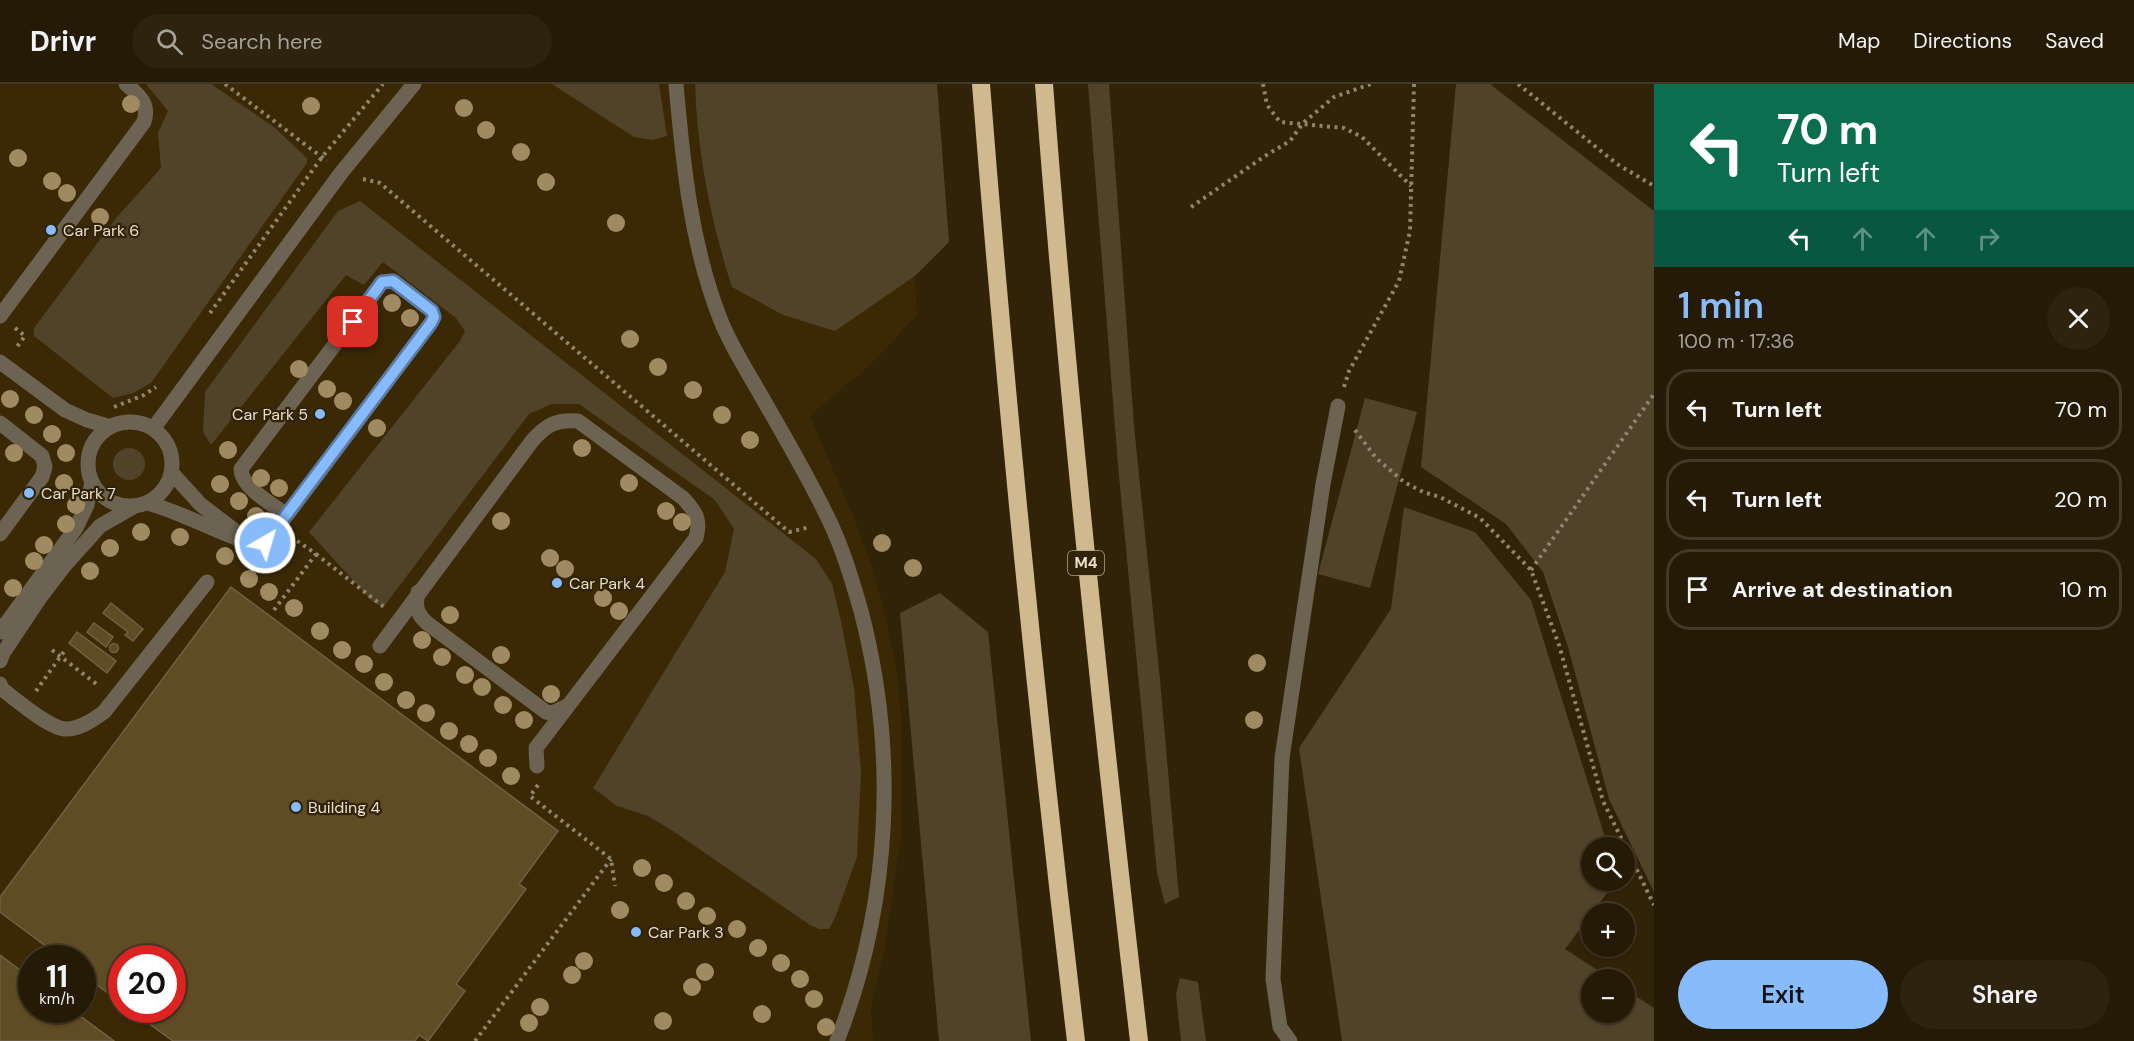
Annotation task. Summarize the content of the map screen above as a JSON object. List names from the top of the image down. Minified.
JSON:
{"streets":{"highway":["M4"]},"places":["Car Park 6","Car Park 5","Car Park 7","Car Park 4","Building 4","Car Park 3"],"page":{"header":"Drivr","search":"Search here","nav":["Map","Directions","Saved"],"turn":["70 m","Turn left"],"heading":["1 min","100 m · 17:36"],"list":[{"name":"Turn left","value":"70 m"},{"name":"Turn left","value":"20 m"},{"name":"Arrive at destination","value":"10 m"}],"map_buttons":["+","−"],"speed":"11 km/h","limit":"20","buttons":["Exit","Share"]}}
